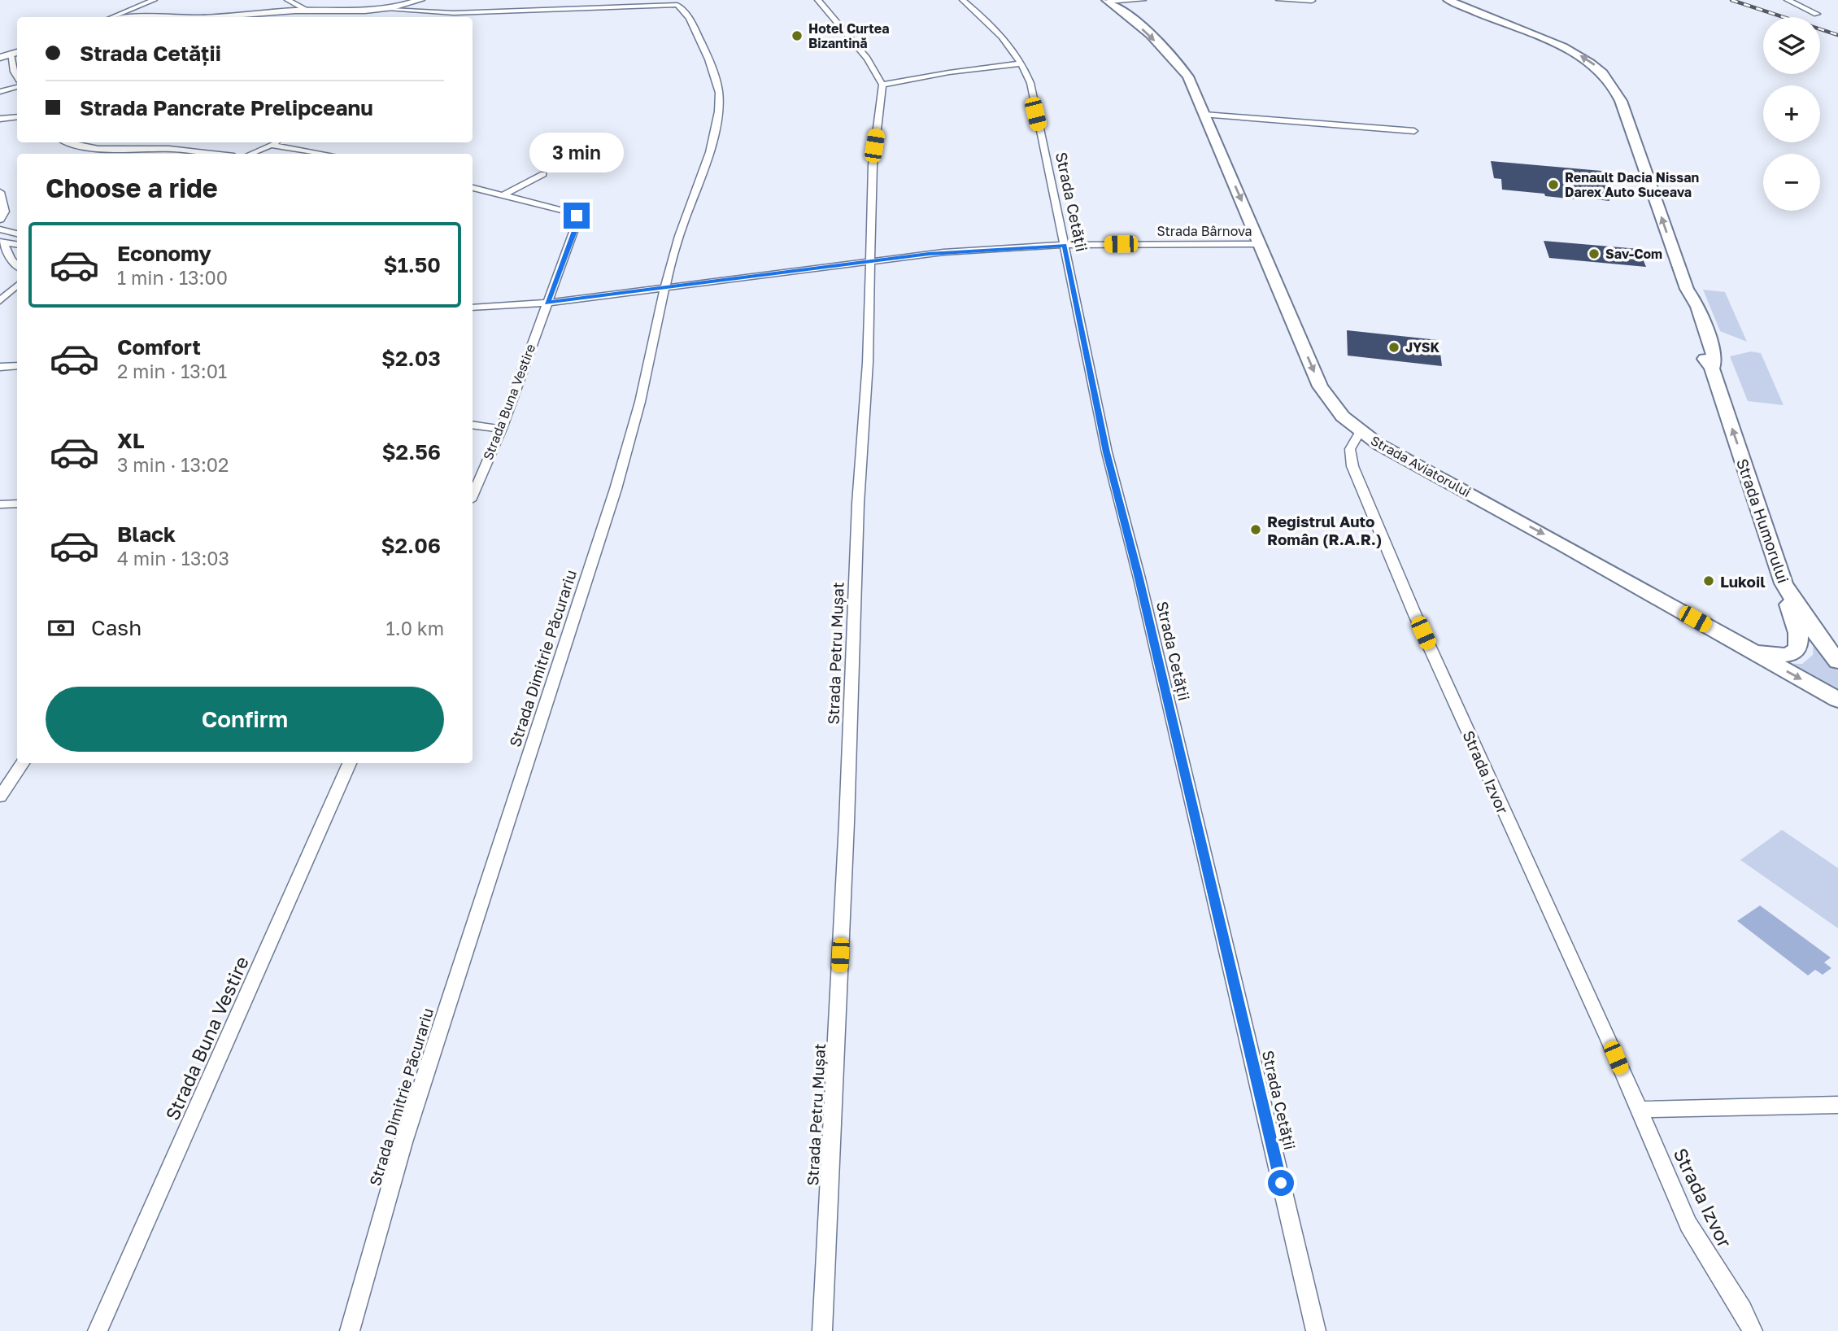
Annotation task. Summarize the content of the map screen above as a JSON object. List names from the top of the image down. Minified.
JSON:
{"streets":{"main road":["Strada Aviatorului","Strada Humorului"],"street":["Strada Cetății","Strada Bârnova","Strada Buna Vestire","Strada Petru Mușat","Strada Dimitrie Păcurariu","Strada Izvor"]},"crossings":[["Strada Cetății","Strada Bârnova"],["Strada Bârnova","Strada Buna Vestire"],["Strada Bârnova","Strada Aviatorului"],["Strada Bârnova","Strada Petru Mușat"],["Strada Bârnova","Strada Dimitrie Păcurariu"],["Strada Aviatorului","Strada Izvor"]],"one_way":["Strada Aviatorului","Strada Humorului"],"places":["Hotel Curtea Bizantină","Renault Dacia Nissan Darex Auto Suceava","Sav-Com","JYSK","Registrul Auto Român (R.A.R.)","Lukoil"],"page":{"map_buttons":["+","−"],"banner":["Strada Cetății","Strada Pancrate Prelipceanu"],"bubble":"3 min","heading":"Choose a ride","list":[{"name":"Economy","note":"1 min · 13:00","value":"$1.50"},{"name":"Comfort","note":"2 min · 13:01","value":"$2.03"},{"name":"XL","note":"3 min · 13:02","value":"$2.56"},{"name":"Black","note":"4 min · 13:03","value":"$2.06"}],"pay":["Cash","1.0 km"],"buttons":"Confirm"}}
